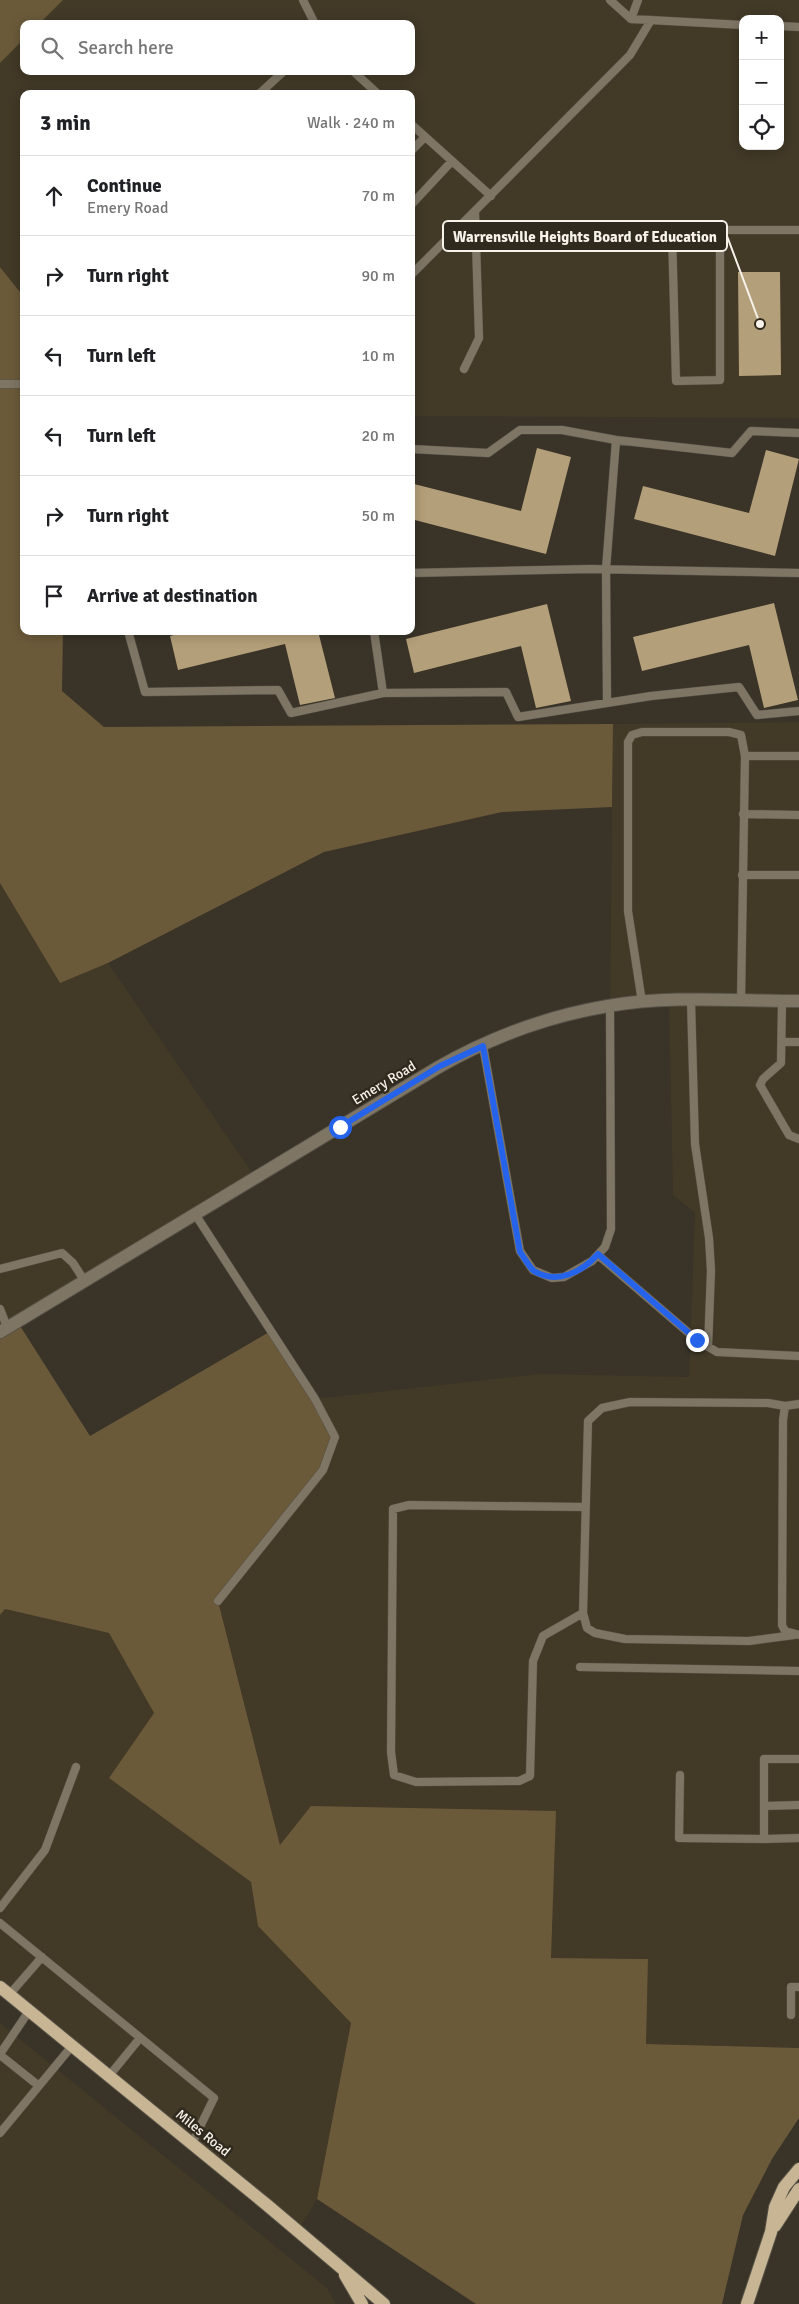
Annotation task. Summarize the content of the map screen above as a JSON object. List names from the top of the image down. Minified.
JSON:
{"streets":{"main road":["Miles Road"],"street":["Emery Road"]},"places":["Warrensville Heights Board of Education"],"page":{"map_buttons":["+","−"],"search":"Search here","heading":["3 min","Walk · 240 m"],"list":[["Continue","Emery Road","70 m"],["Turn right","90 m"],["Turn left","10 m"],["Turn left","20 m"],["Turn right","50 m"],"Arrive at destination"]}}
